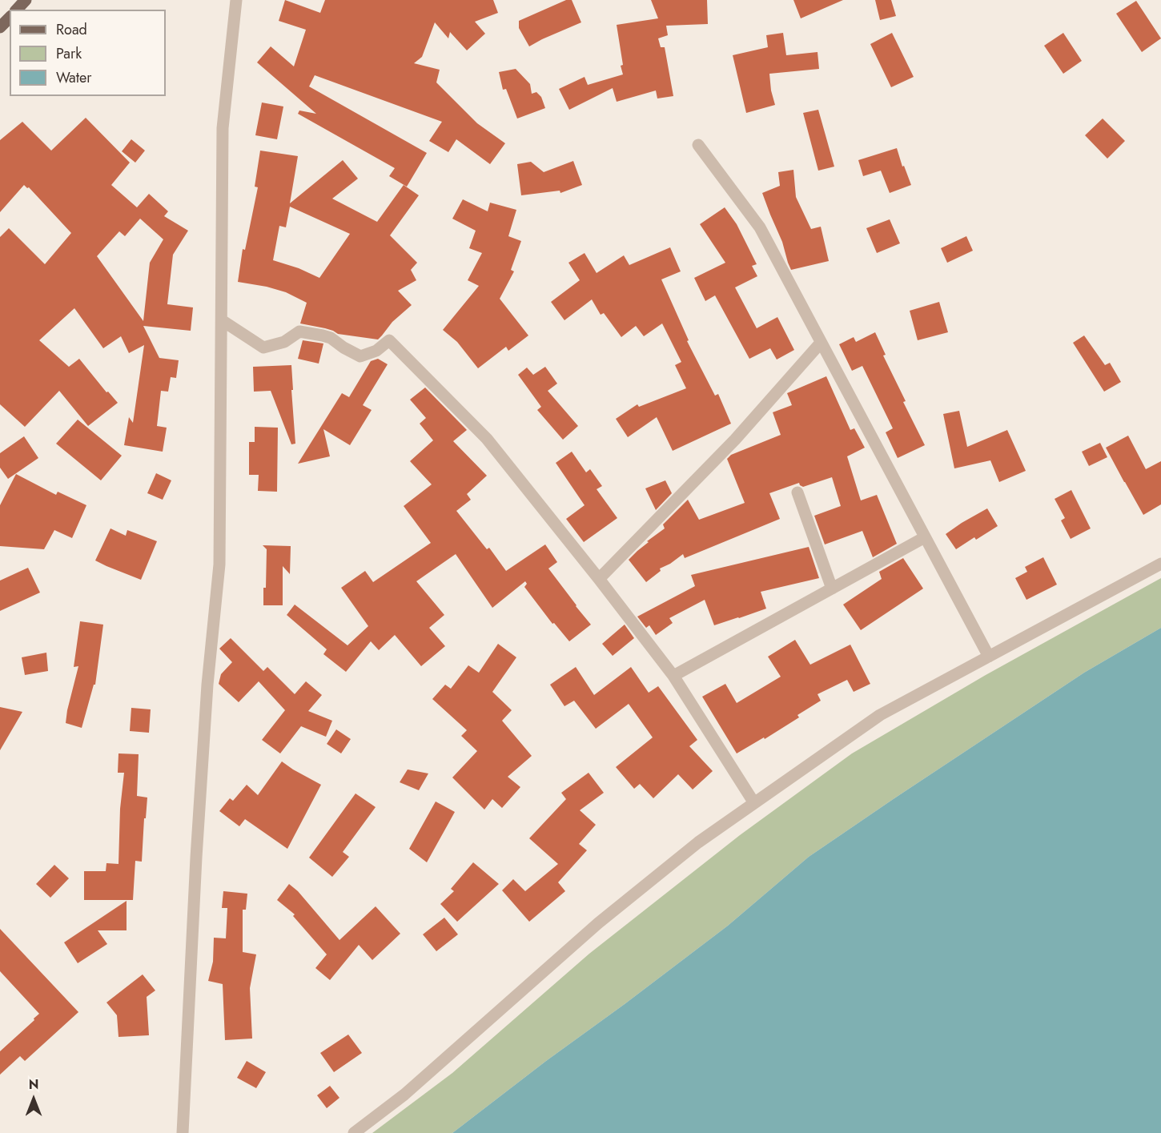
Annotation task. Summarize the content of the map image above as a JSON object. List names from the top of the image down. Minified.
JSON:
{"legend":["Road","Park","Water"],"north":"top"}
